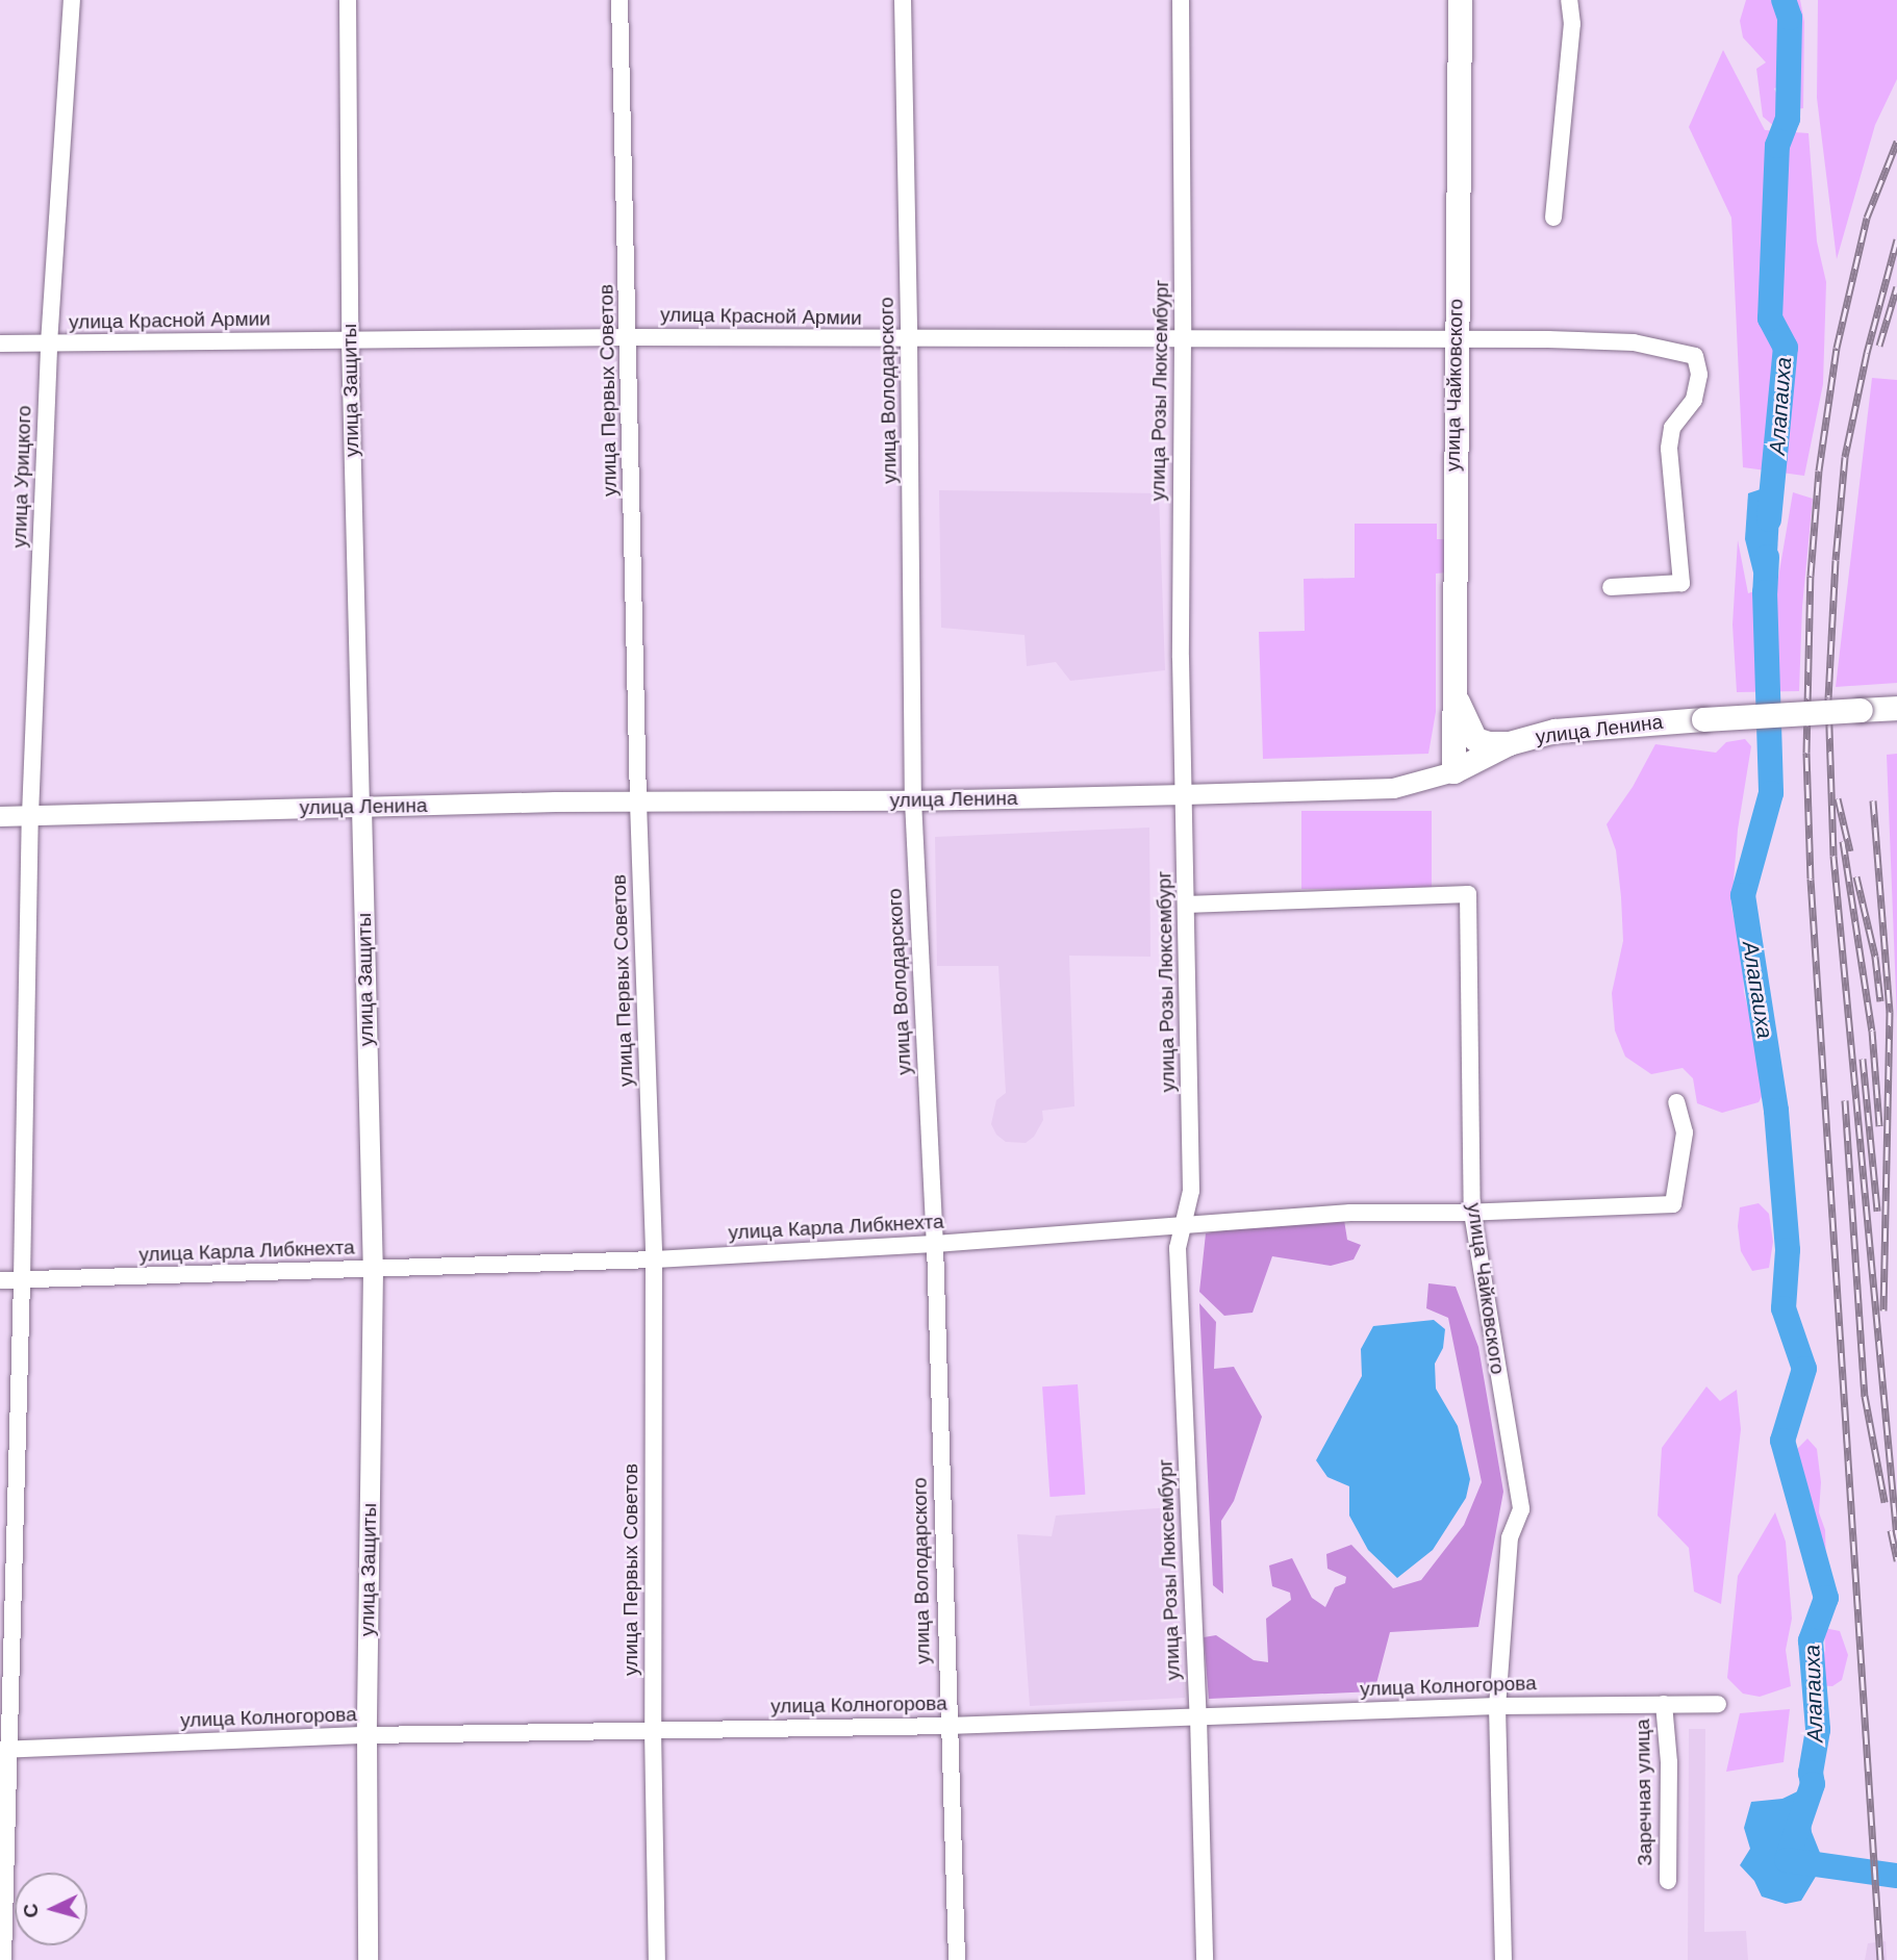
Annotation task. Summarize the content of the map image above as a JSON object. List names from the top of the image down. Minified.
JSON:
{"streets":{"main road":["улица Чайковского","улица Ленина"],"street":["улица Красной Армии","улица Защиты","улица Первых Советов","улица Володарского","улица Розы Люксембург","улица Урицкого","улица Карла Либкнехта","улица Колногорова","Заречная улица"]},"crossings":[["улица Красной Армии","улица Чайковского"],["улица Красной Армии","улица Защиты"],["улица Красной Армии","улица Первых Советов"],["улица Красной Армии","улица Володарского"],["улица Красной Армии","улица Розы Люксембург"],["улица Красной Армии","улица Урицкого"],["улица Чайковского","улица Розы Люксембург"],["улица Чайковского","улица Ленина"],["улица Чайковского","улица Карла Либкнехта"],["улица Чайковского","улица Колногорова"],["улица Защиты","улица Ленина"],["улица Защиты","улица Карла Либкнехта"],["улица Защиты","улица Колногорова"],["улица Первых Советов","улица Ленина"],["улица Первых Советов","улица Карла Либкнехта"],["улица Первых Советов","улица Колногорова"],["улица Володарского","улица Ленина"],["улица Володарского","улица Карла Либкнехта"],["улица Володарского","улица Колногорова"],["улица Розы Люксембург","улица Ленина"],["улица Розы Люксембург","улица Карла Либкнехта"],["улица Розы Люксембург","улица Колногорова"],["улица Урицкого","улица Ленина"],["улица Урицкого","улица Карла Либкнехта"],["улица Урицкого","улица Колногорова"],["улица Колногорова","Заречная улица"]],"water":["Алапаиха"],"north":"left"}
